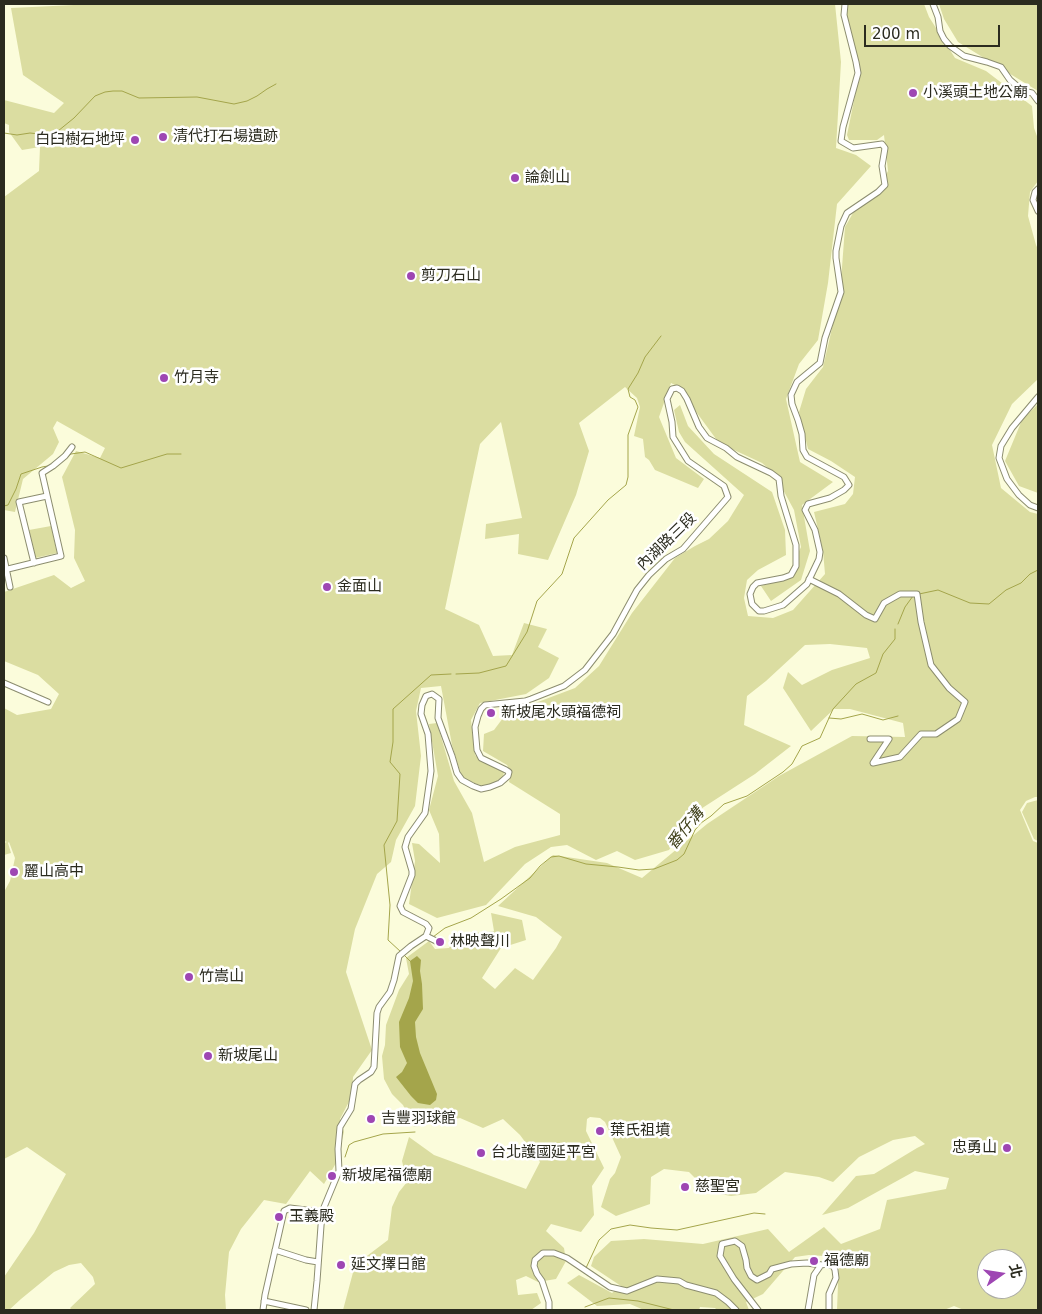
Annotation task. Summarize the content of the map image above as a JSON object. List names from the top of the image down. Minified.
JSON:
{"streets":{"street":["內湖路三段"]},"water":["番仔溝"],"places":["小溪頭土地公廟","清代打石場遺跡","白臼樹石地坪","論劍山","剪刀石山","竹月寺","金面山","新坡尾水頭福德祠","麗山高中","林映聲川","竹嵩山","新坡尾山","吉豐羽球館","葉氏祖墳","忠勇山","台北護國延平宮","新坡尾福德廟","慈聖宮","玉義殿","福德廟","延文擇日館"],"scale_bar":"200 m","north":"right"}
